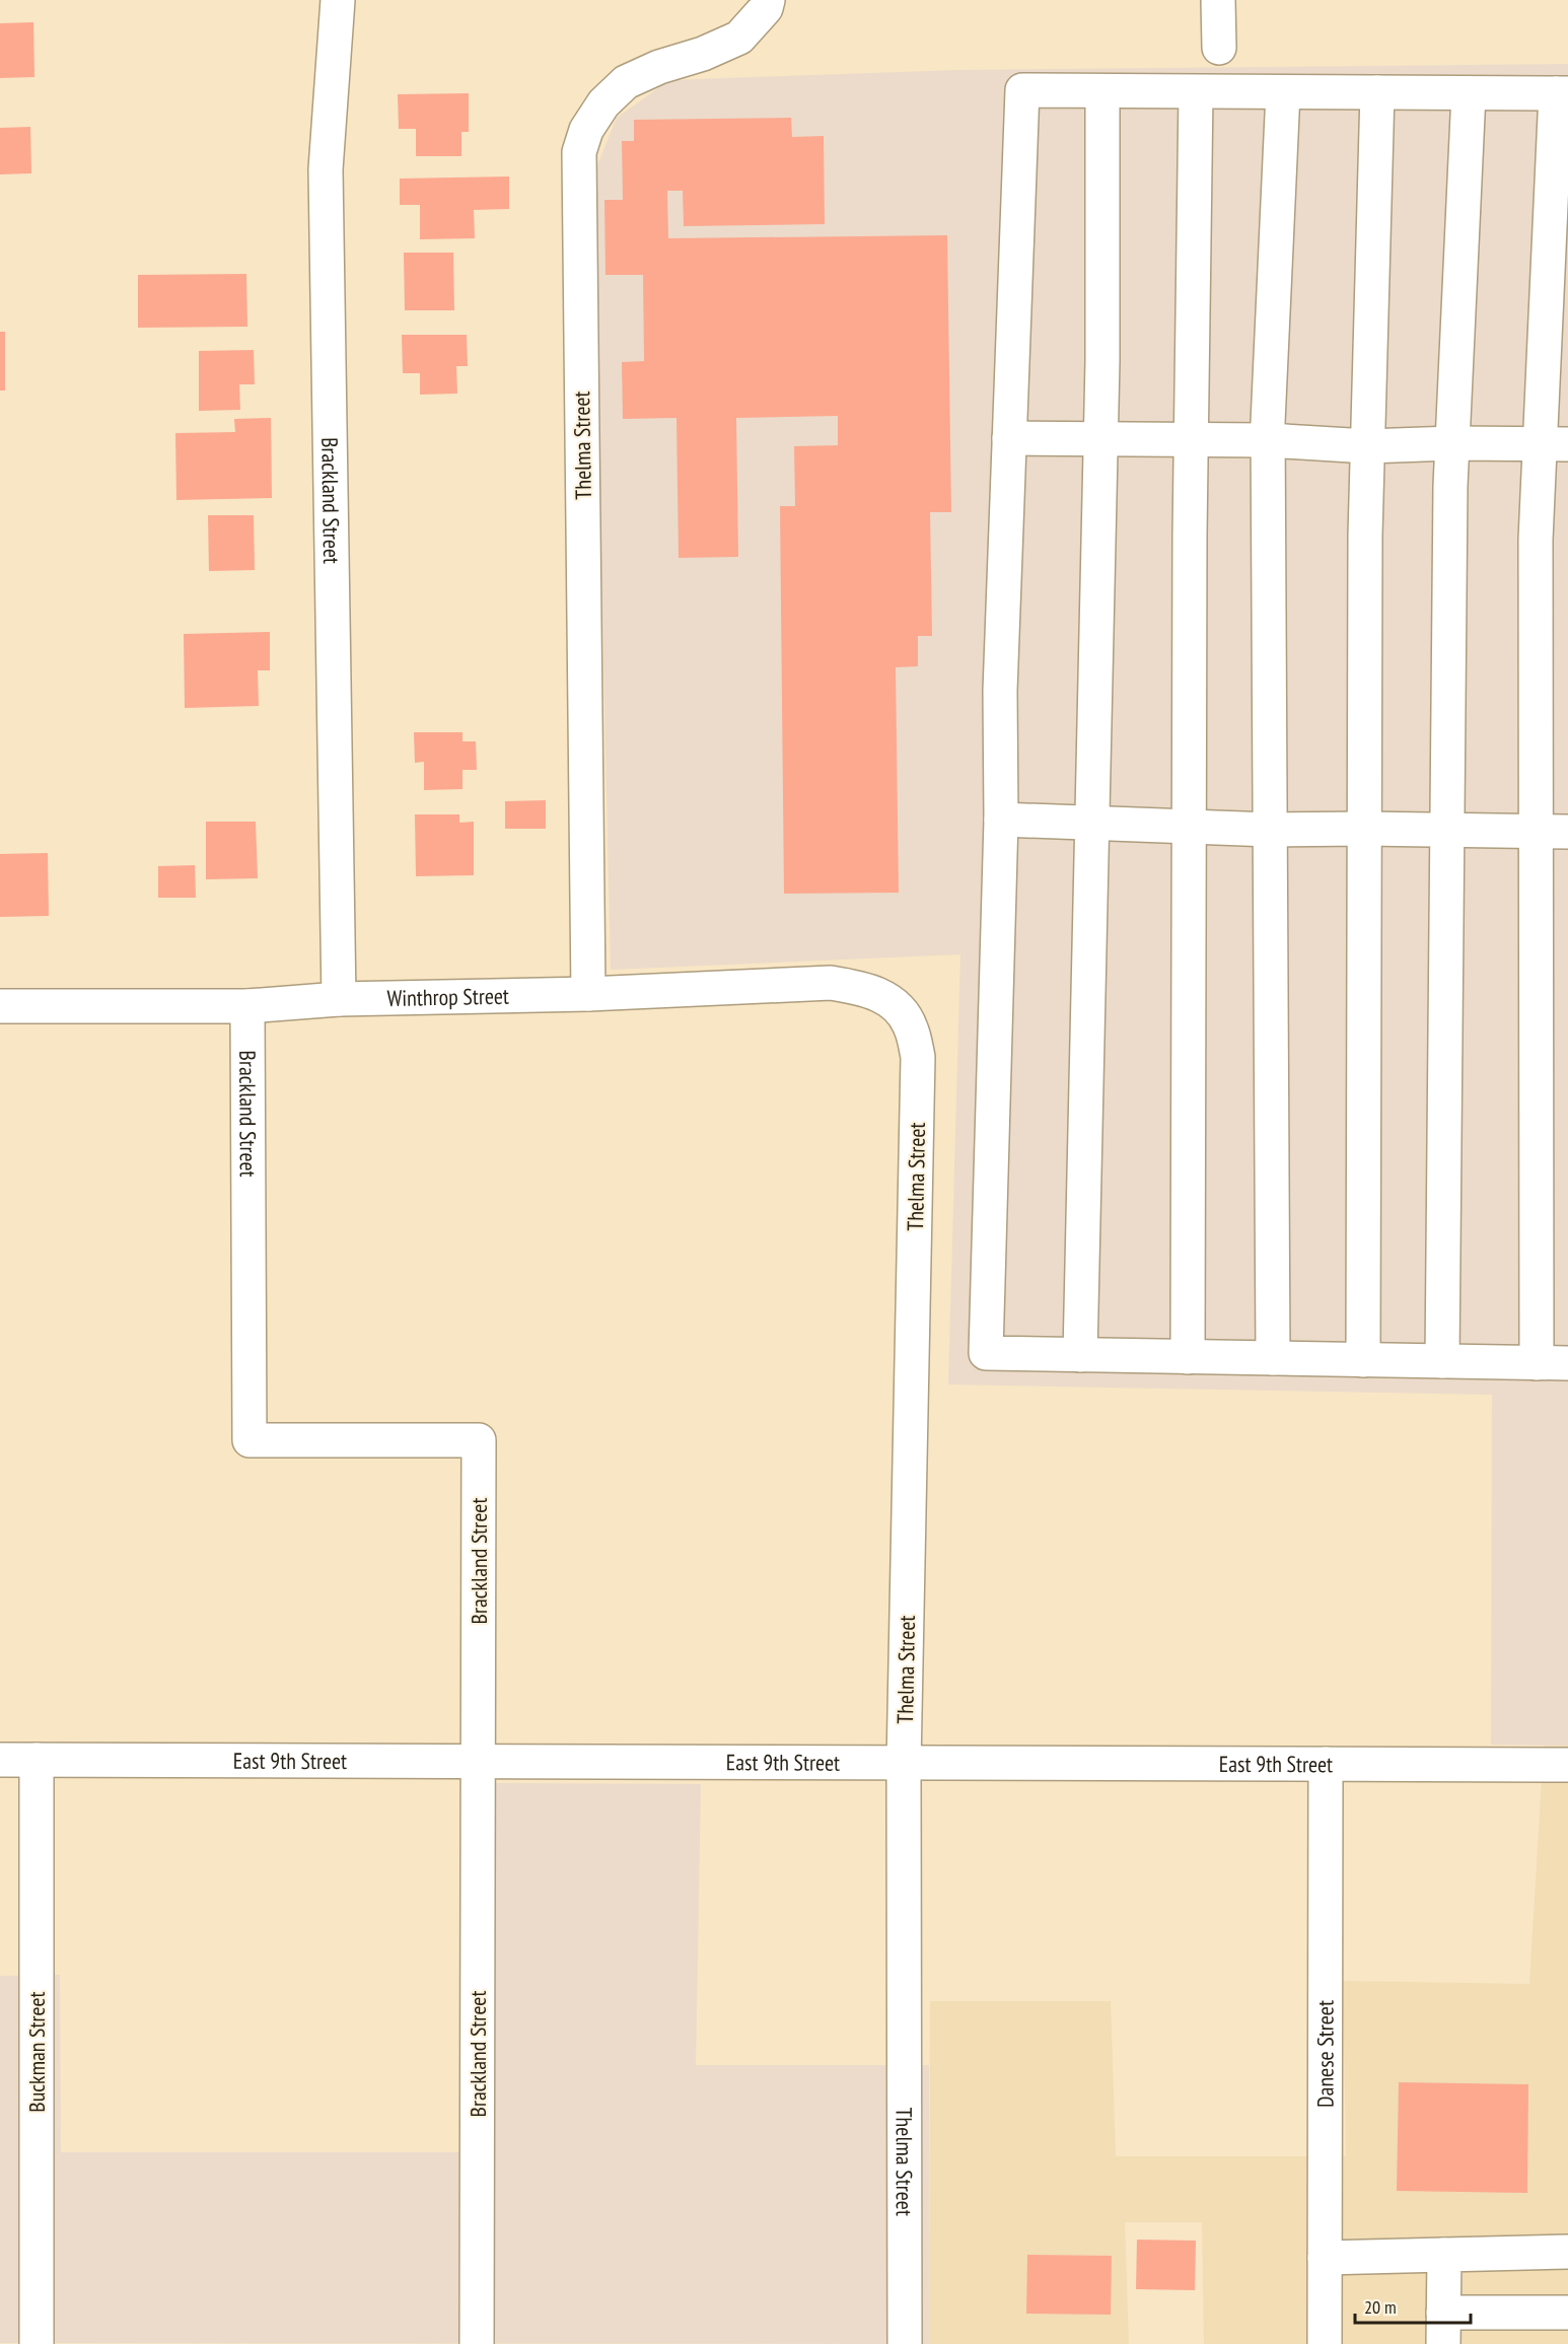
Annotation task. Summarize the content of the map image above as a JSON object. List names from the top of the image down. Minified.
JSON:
{"streets":{"street":["Thelma Street","Brackland Street","Winthrop Street","East 9th Street","Buckman Street","Danese Street"]},"crossings":[["Thelma Street","Winthrop Street"],["Thelma Street","East 9th Street"],["Brackland Street","Winthrop Street"],["Brackland Street","East 9th Street"],["East 9th Street","Buckman Street"],["East 9th Street","Danese Street"]],"scale_bar":"20 m"}
